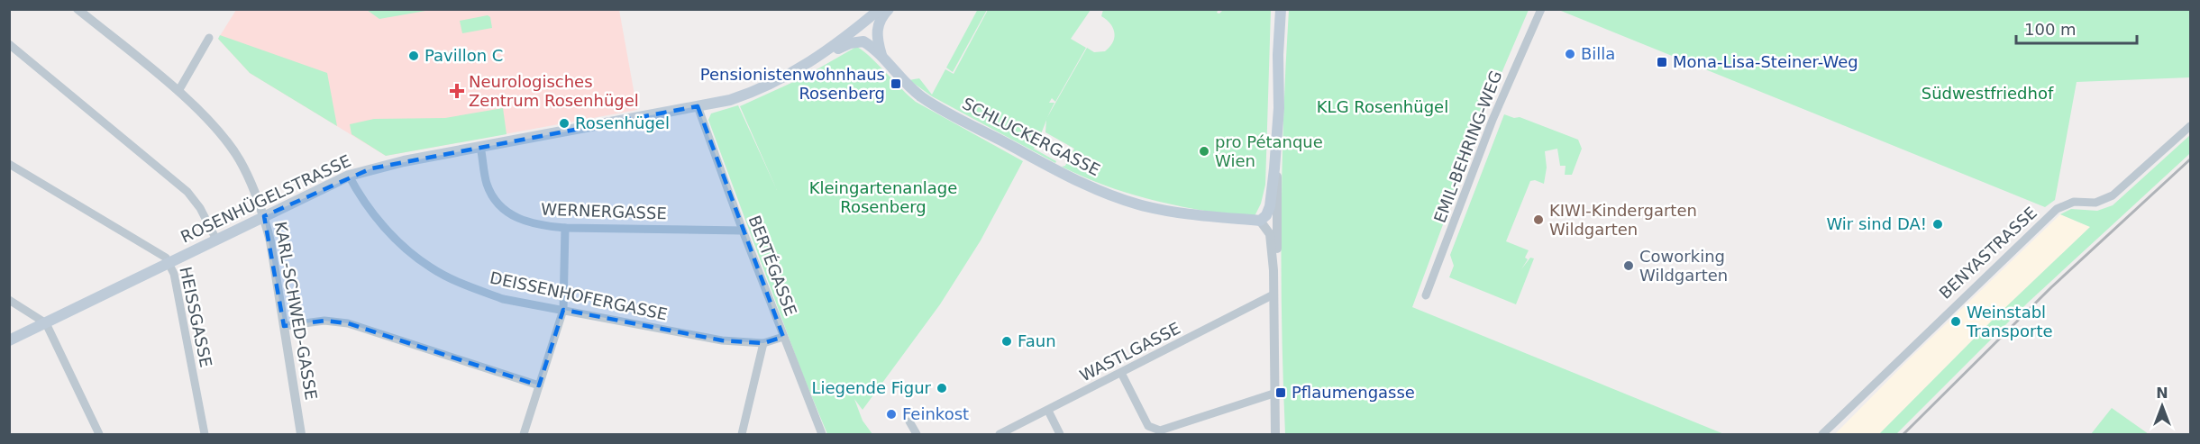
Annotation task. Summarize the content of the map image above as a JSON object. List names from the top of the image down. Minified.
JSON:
{"streets":{"main road":["SCHLUCKERGASSE","ROSENHÜGELSTRASSE"],"street":["EMIL-BEHRING-WEG","WERNERGASSE","BENYASTRASSE","BERTÉGASSE","DEISSENHOFERGASSE","KARL-SCHWED-GASSE","HEISSGASSE","WASTLGASSE"]},"crossings":[["SCHLUCKERGASSE","ROSENHÜGELSTRASSE"],["ROSENHÜGELSTRASSE","WERNERGASSE"],["ROSENHÜGELSTRASSE","BERTÉGASSE"],["ROSENHÜGELSTRASSE","DEISSENHOFERGASSE"],["ROSENHÜGELSTRASSE","KARL-SCHWED-GASSE"],["ROSENHÜGELSTRASSE","HEISSGASSE"],["WERNERGASSE","BERTÉGASSE"],["BERTÉGASSE","DEISSENHOFERGASSE"]],"parks":["Südwestfriedhof","KLG Rosenhügel","Kleingartenanlage Rosenberg"],"places":{"other":["Billa","Pavillon C","Rosenhügel","pro Pétanque Wien","KIWI-Kindergarten Wildgarten","Wir sind DA!","Coworking Wildgarten","Weinstabl Transporte","Faun","Liegende Figur","Feinkost"],"transit":["Mona-Lisa-Steiner-Weg","Pensionistenwohnhaus Rosenberg","Pflaumengasse"],"health":["Neurologisches Zentrum Rosenhügel"]},"scale_bar":"100 m","north":"top"}
